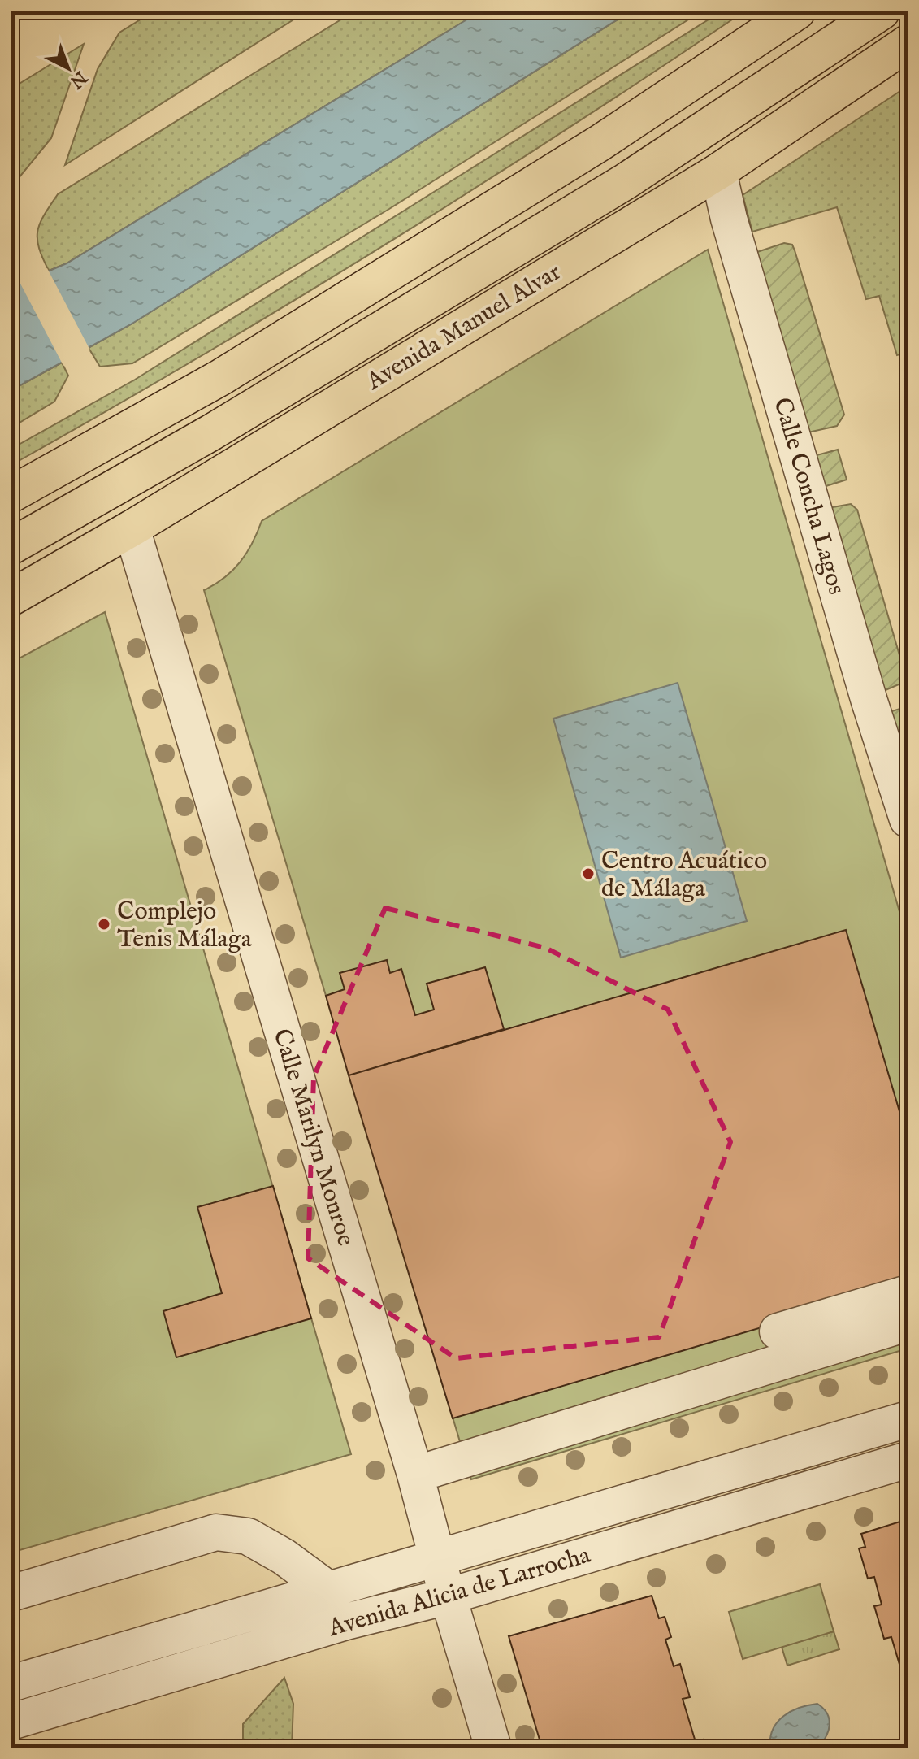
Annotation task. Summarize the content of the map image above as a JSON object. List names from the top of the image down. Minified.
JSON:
{"streets":{"main road":["Avenida Manuel Alvar"],"street":["Calle Concha Lagos","Calle Marilyn Monroe","Avenida Alicia de Larrocha"]},"crossings":[["Avenida Manuel Alvar","Calle Concha Lagos"],["Avenida Manuel Alvar","Calle Marilyn Monroe"],["Calle Marilyn Monroe","Avenida Alicia de Larrocha"]],"places":["Centro Acuático de Málaga","Complejo Tenis Málaga"],"north":"bottom right"}
